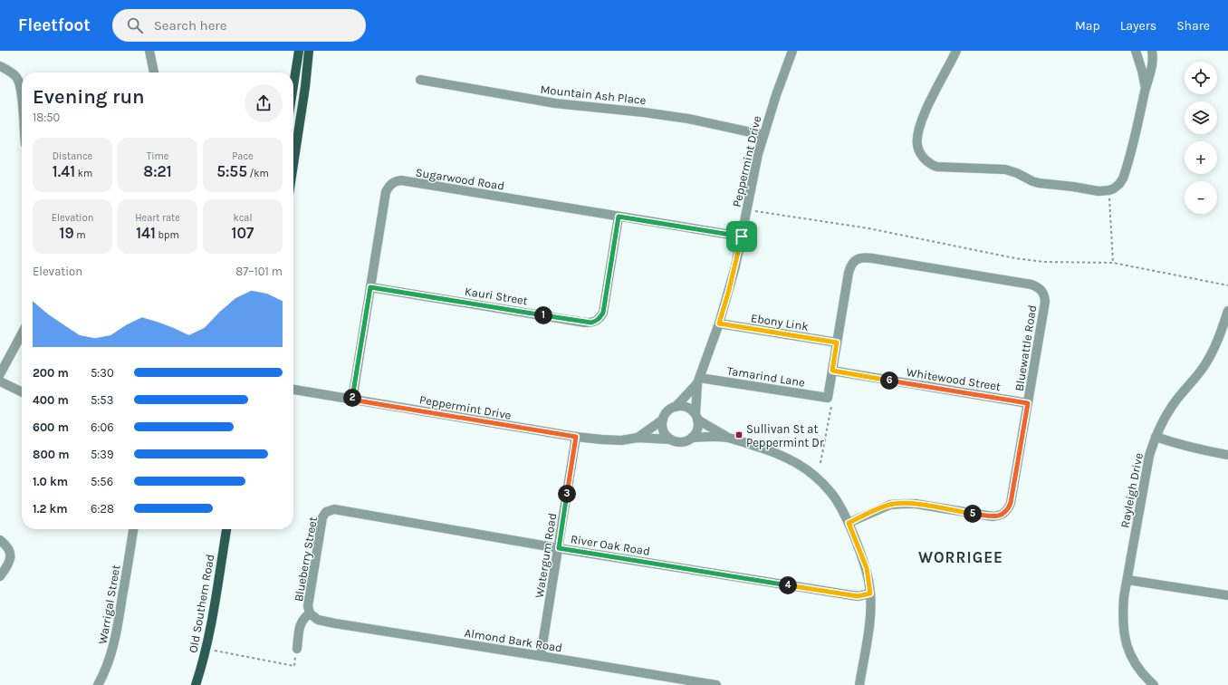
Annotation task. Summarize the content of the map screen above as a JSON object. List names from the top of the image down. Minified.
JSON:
{"streets":{"main road":["Old Southern Road"],"street":["Mountain Ash Place","Peppermint Drive","Sugarwood Road","Kauri Street","Ebony Link","Bluewattle Road","Tamarind Lane","Whitewood Street","Rayleigh Drive","River Oak Road","Watergum Road","Blueberry Street","Warrigal Street","Almond Bark Road"]},"crossings":[["Mountain Ash Place","Peppermint Drive"],["Peppermint Drive","Sugarwood Road"],["Peppermint Drive","Ebony Link"],["Peppermint Drive","Tamarind Lane"],["Peppermint Drive","Watergum Road"],["Sugarwood Road","Kauri Street"],["Ebony Link","Bluewattle Road"],["Bluewattle Road","Tamarind Lane"],["Bluewattle Road","Whitewood Street"],["River Oak Road","Watergum Road"],["River Oak Road","Blueberry Street"],["Watergum Road","Almond Bark Road"],["Blueberry Street","Almond Bark Road"]],"districts":["WORRIGEE"],"places":{"transit":["Sullivan St at Peppermint Dr"]},"page":{"header":"Fleetfoot","search":"Search here","nav":["Map","Layers","Share"],"map_buttons":["+","−"],"heading":["Evening run","18:50"],"stats":[["Distance","1.41 km"],["Time","8:21"],["Pace","5:55 /km"],["Elevation","19 m"],["Heart rate","141 bpm"],["kcal","107"]],"chart":["Elevation","87–101 m"],"pins":["1","6","2","3","5","4"],"list":[{"name":"200 m","note":"5:30"},{"name":"400 m","note":"5:53"},{"name":"600 m","note":"6:06"},{"name":"800 m","note":"5:39"},{"name":"1.0 km","note":"5:56"},{"name":"1.2 km","note":"6:28"}]}}
